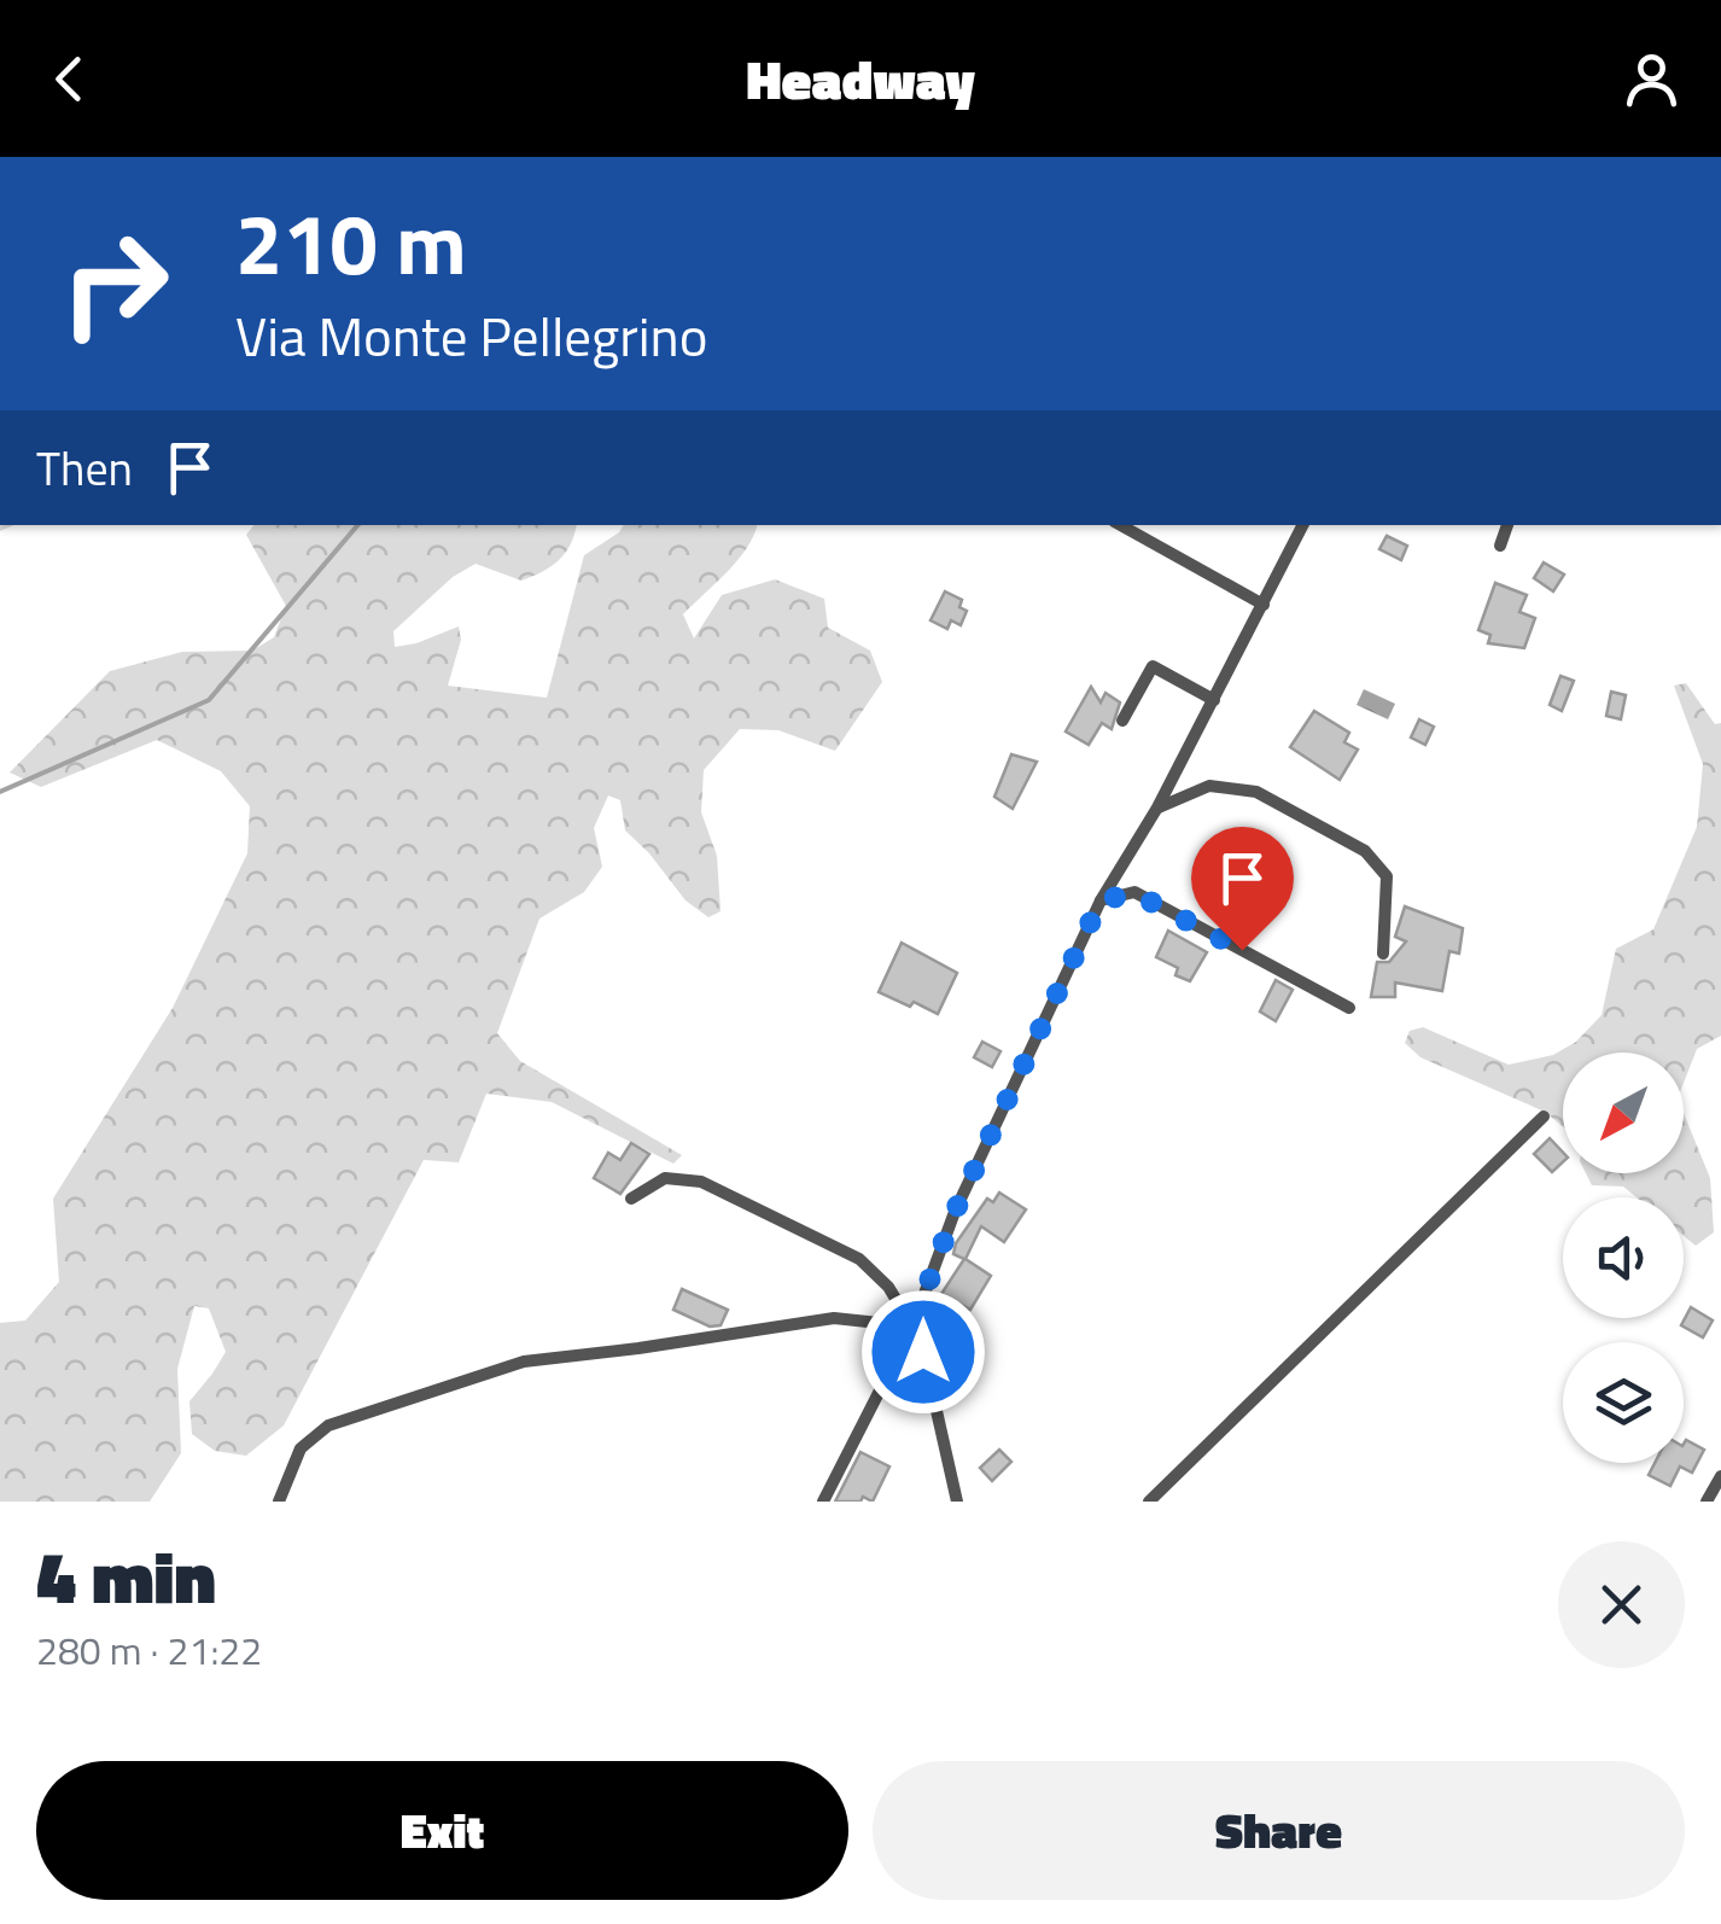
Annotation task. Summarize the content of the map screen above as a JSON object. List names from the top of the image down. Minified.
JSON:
{"north":"bottom left","page":{"header":"Headway","turn":["210 m","Via Monte Pellegrino"],"then":"Then","heading":["4 min","280 m · 21:22"],"buttons":["Exit","Share"]}}
